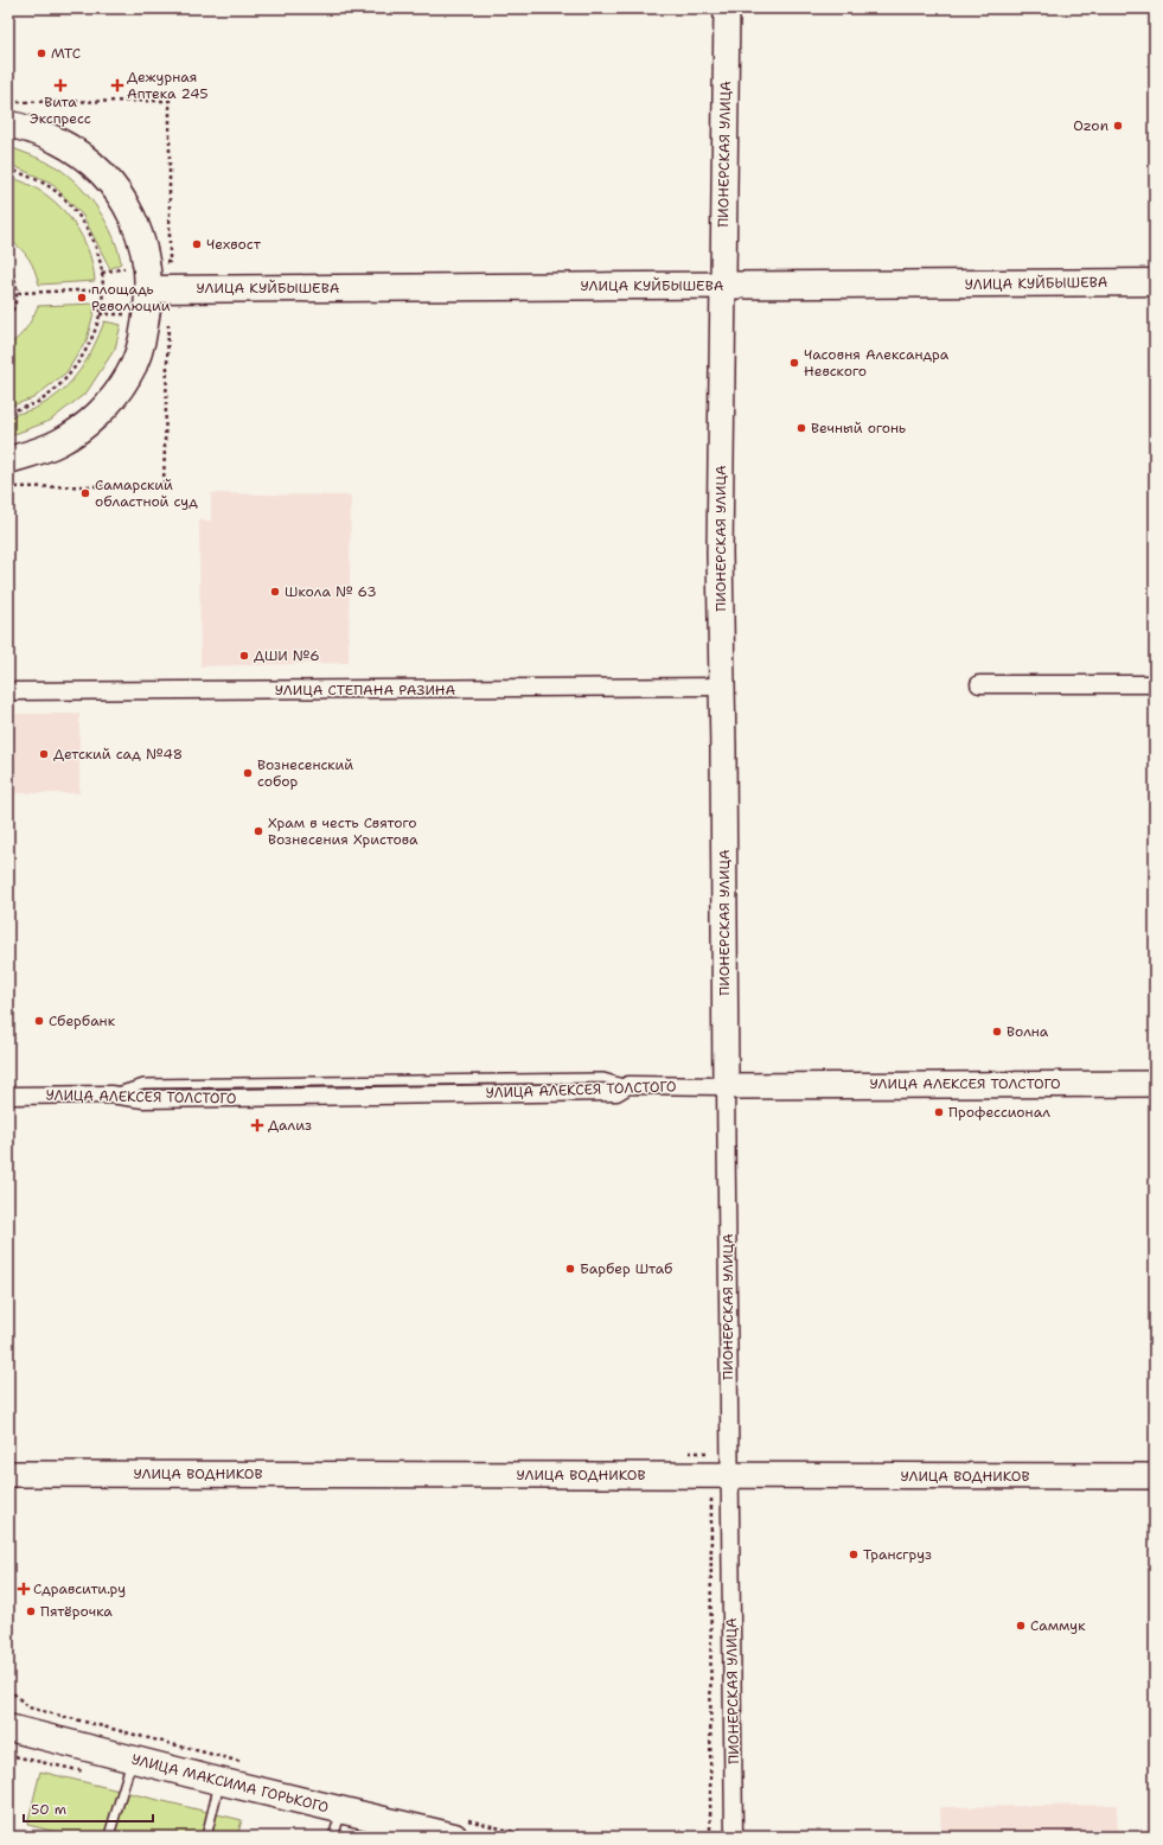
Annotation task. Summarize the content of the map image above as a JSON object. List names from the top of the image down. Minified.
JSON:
{"streets":{"main road":["ПИОНЕРСКАЯ УЛИЦА","УЛИЦА КУЙБЫШЕВА","УЛИЦА АЛЕКСЕЯ ТОЛСТОГО","УЛИЦА ВОДНИКОВ","УЛИЦА МАКСИМА ГОРЬКОГО"],"street":["УЛИЦА СТЕПАНА РАЗИНА"]},"crossings":[["ПИОНЕРСКАЯ УЛИЦА","УЛИЦА КУЙБЫШЕВА"],["ПИОНЕРСКАЯ УЛИЦА","УЛИЦА СТЕПАНА РАЗИНА"],["ПИОНЕРСКАЯ УЛИЦА","УЛИЦА АЛЕКСЕЯ ТОЛСТОГО"],["ПИОНЕРСКАЯ УЛИЦА","УЛИЦА ВОДНИКОВ"]],"places":{"other":["МТС","Ozon","Чехвост","площадь Революции","Часовня Александра Невского","Вечный огонь","Самарский областной суд","Школа № 63","ДШИ №6","Детский сад №48","Вознесенский собор","Храм в честь Святого Вознесения Христова","Сбербанк","Волна","Профессионал","Барбер Штаб","Трансгруз","Пятёрочка","Саммук"],"health":["Вита Экспресс","Дежурная Аптека 245","Дализ","Сдравсити.ру"]},"scale_bar":"50 m"}
